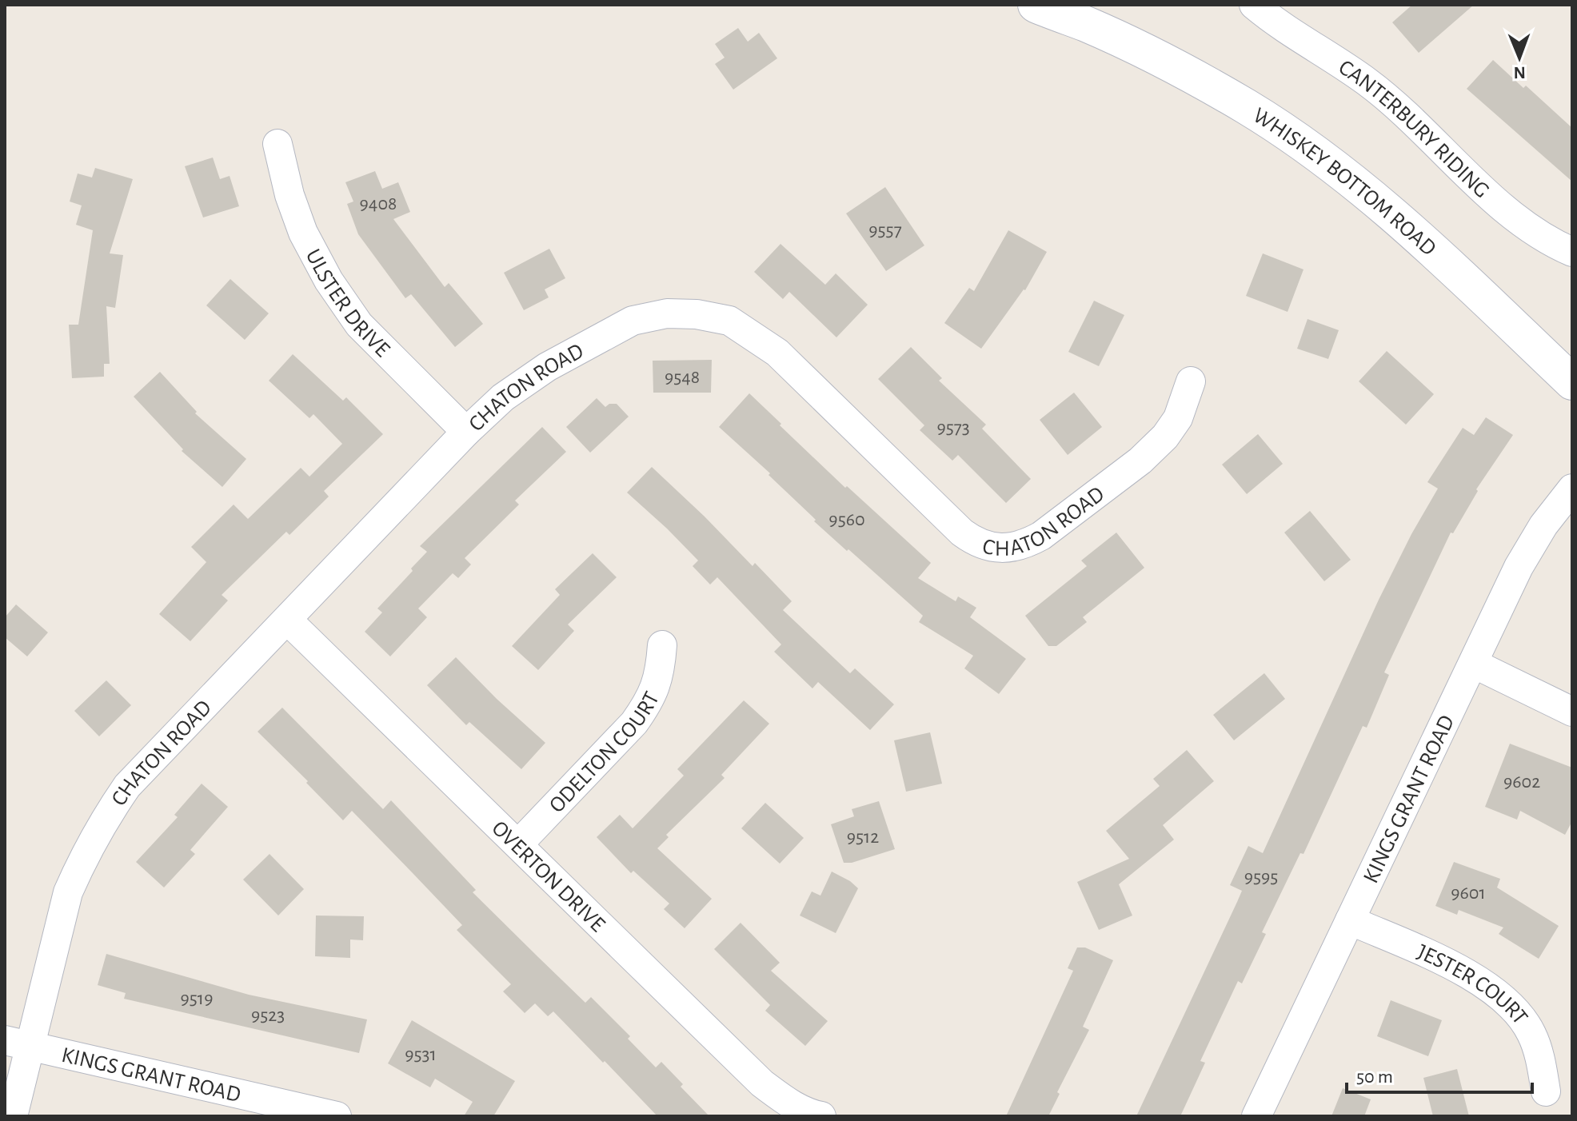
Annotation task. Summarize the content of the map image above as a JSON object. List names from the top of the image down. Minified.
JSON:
{"streets":{"street":["CANTERBURY RIDING","WHISKEY BOTTOM ROAD","ULSTER DRIVE","CHATON ROAD","ODELTON COURT","KINGS GRANT ROAD","OVERTON DRIVE","JESTER COURT"]},"crossings":[["ULSTER DRIVE","CHATON ROAD"],["CHATON ROAD","KINGS GRANT ROAD"],["CHATON ROAD","OVERTON DRIVE"],["ODELTON COURT","OVERTON DRIVE"],["KINGS GRANT ROAD","JESTER COURT"]],"house_numbers":["9408","9557","9548","9573","9560","9602","9512","9595","9601","9519","9523","9531"],"scale_bar":"50 m","north":"bottom"}
